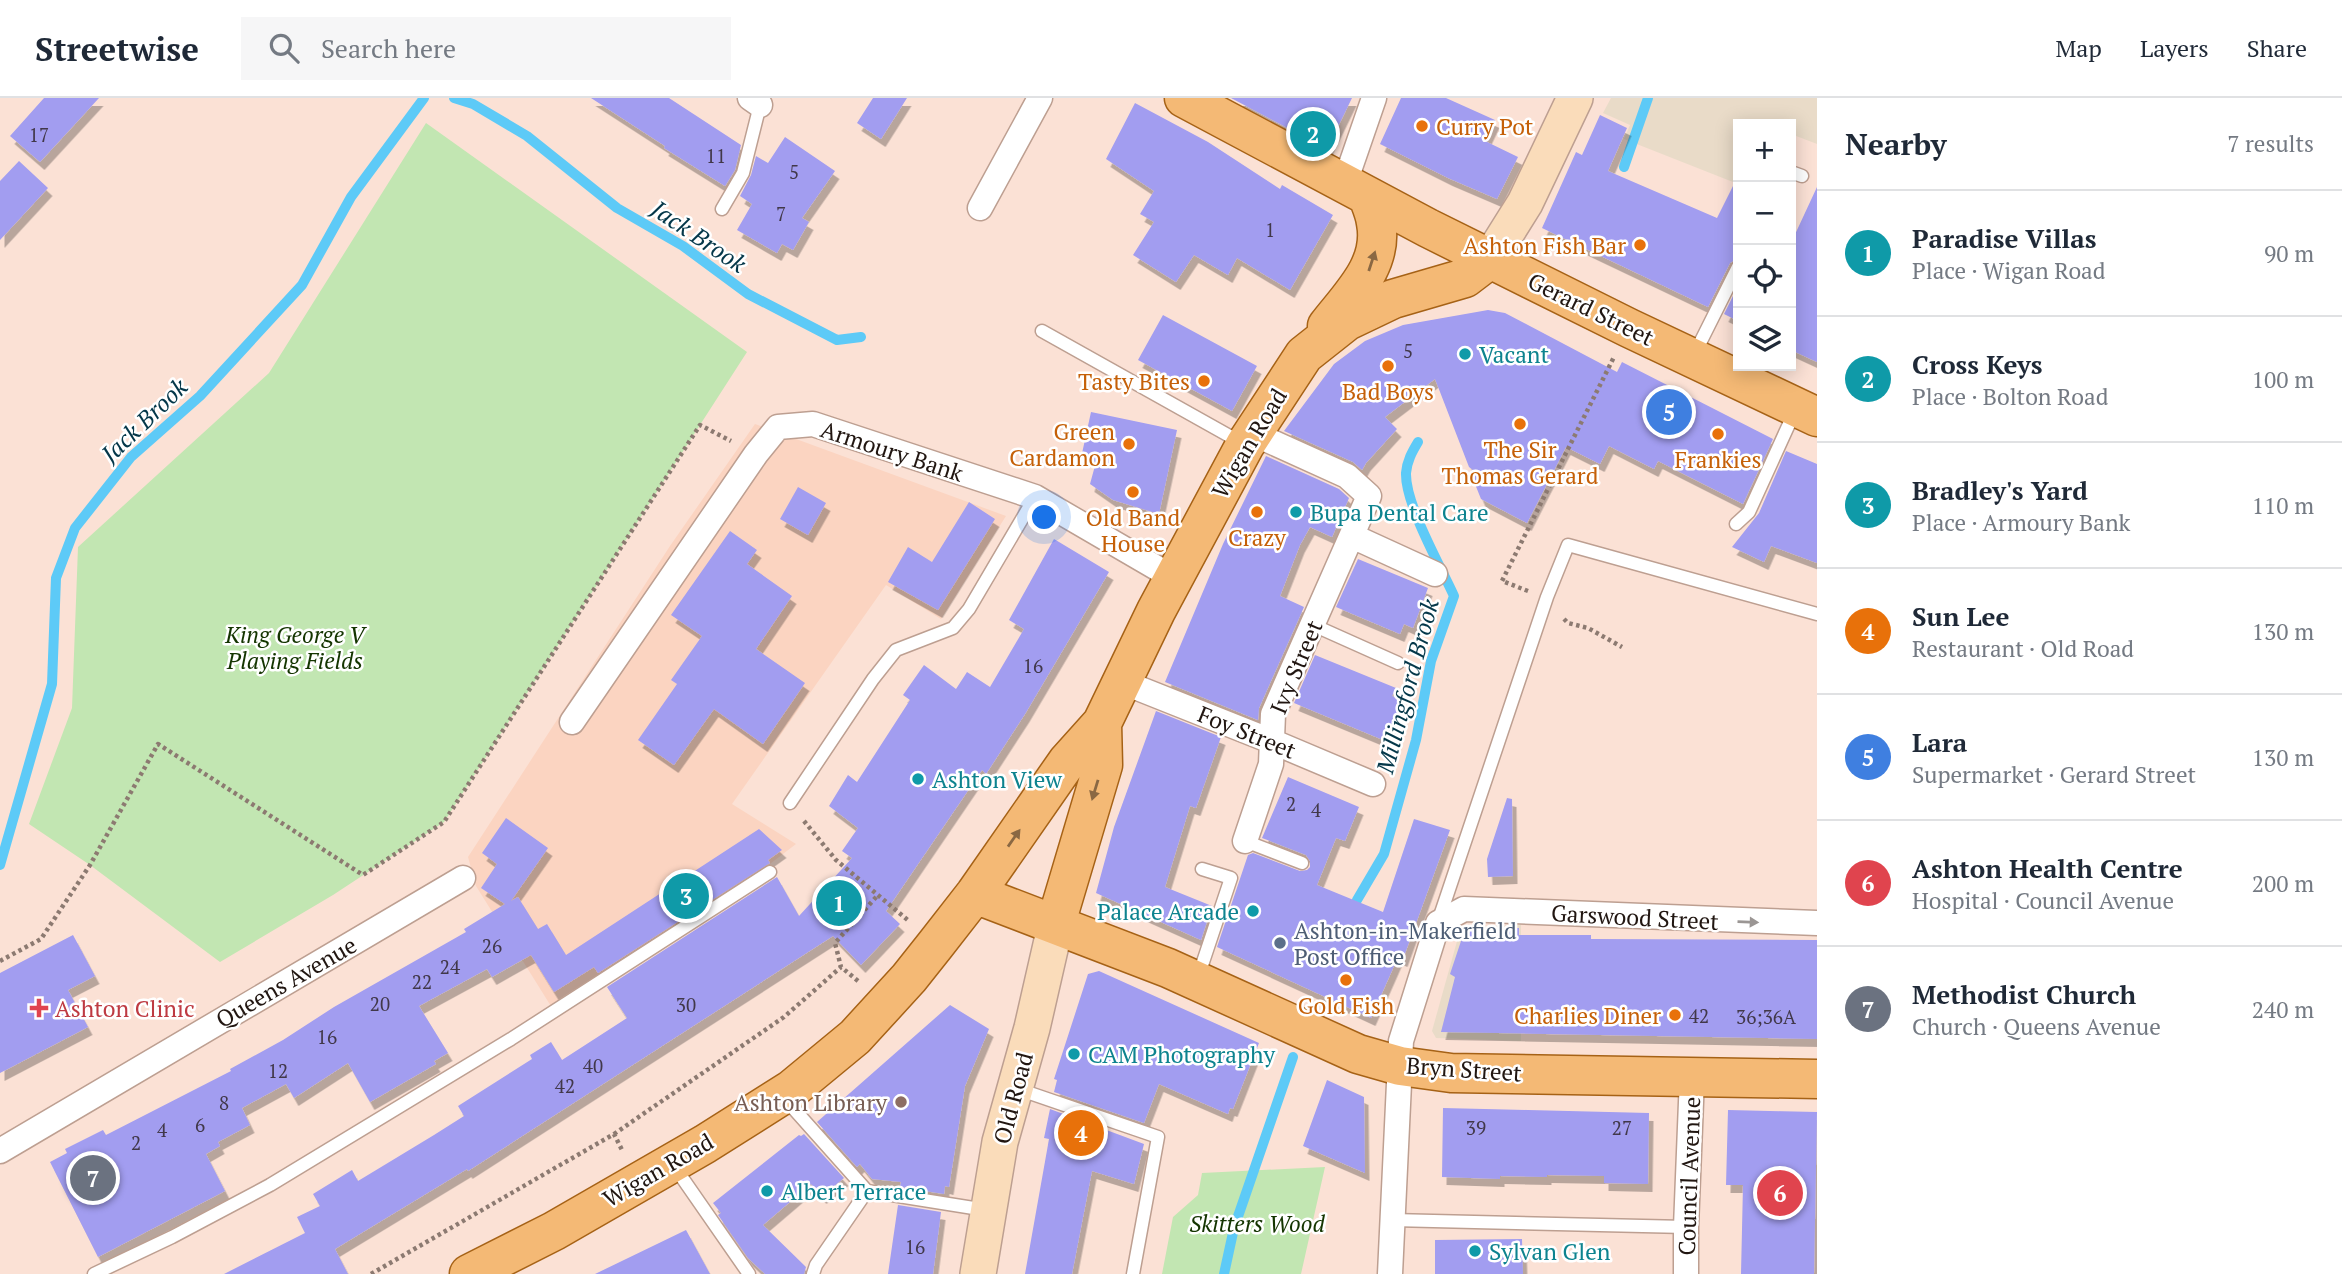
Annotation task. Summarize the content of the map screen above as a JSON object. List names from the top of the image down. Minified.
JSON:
{"streets":{"main road":["Gerard Street","Wigan Road","Bryn Street"],"street":["Armoury Bank","Ivy Street","Foy Street","Garswood Street","Queens Avenue","Old Road","Council Avenue"]},"crossings":[["Gerard Street","Wigan Road"],["Wigan Road","Armoury Bank"],["Wigan Road","Ivy Street"],["Wigan Road","Foy Street"],["Wigan Road","Bryn Street"],["Wigan Road","Old Road"],["Ivy Street","Foy Street"],["Bryn Street","Old Road"],["Bryn Street","Council Avenue"]],"one_way":["Garswood Street"],"water":["Jack Brook","Millingford Brook"],"parks":["King George V Playing Fields","Skitters Wood"],"places":{"other":["Curry Pot","Ashton Fish Bar","Vacant","Bad Boys","Tasty Bites","The Sir Thomas Gerard","Frankies","Green Cardamon","Old Band House","Crazy","Bupa Dental Care","Ashton View","Palace Arcade","Ashton-in-Makerfield Post Office","Gold Fish","Charlies Diner","CAM Photography","Ashton Library","Albert Terrace","Sylvan Glen"],"health":["Ashton Clinic"]},"house_numbers":["17","11","5","7","1","5","16","2","4","26","24","22","20","30","42","36;36A","16","40","12","42","8","6","39","27","4","2","16"],"page":{"header":"Streetwise","search":"Search here","nav":["Map","Layers","Share"],"heading":["Nearby","7 results"],"pins":["2","5","3","1","4","7","6"],"map_buttons":["+","−"],"list":[{"mark":"1","name":"Paradise Villas","note":"Place · Wigan Road","value":"90 m"},{"mark":"2","name":"Cross Keys","note":"Place · Bolton Road","value":"100 m"},{"mark":"3","name":"Bradley's Yard","note":"Place · Armoury Bank","value":"110 m"},{"mark":"4","name":"Sun Lee","note":"Restaurant · Old Road","value":"130 m"},{"mark":"5","name":"Lara","note":"Supermarket · Gerard Street","value":"130 m"},{"mark":"6","name":"Ashton Health Centre","note":"Hospital · Council Avenue","value":"200 m"},{"mark":"7","name":"Methodist Church","note":"Church · Queens Avenue","value":"240 m"}]}}
